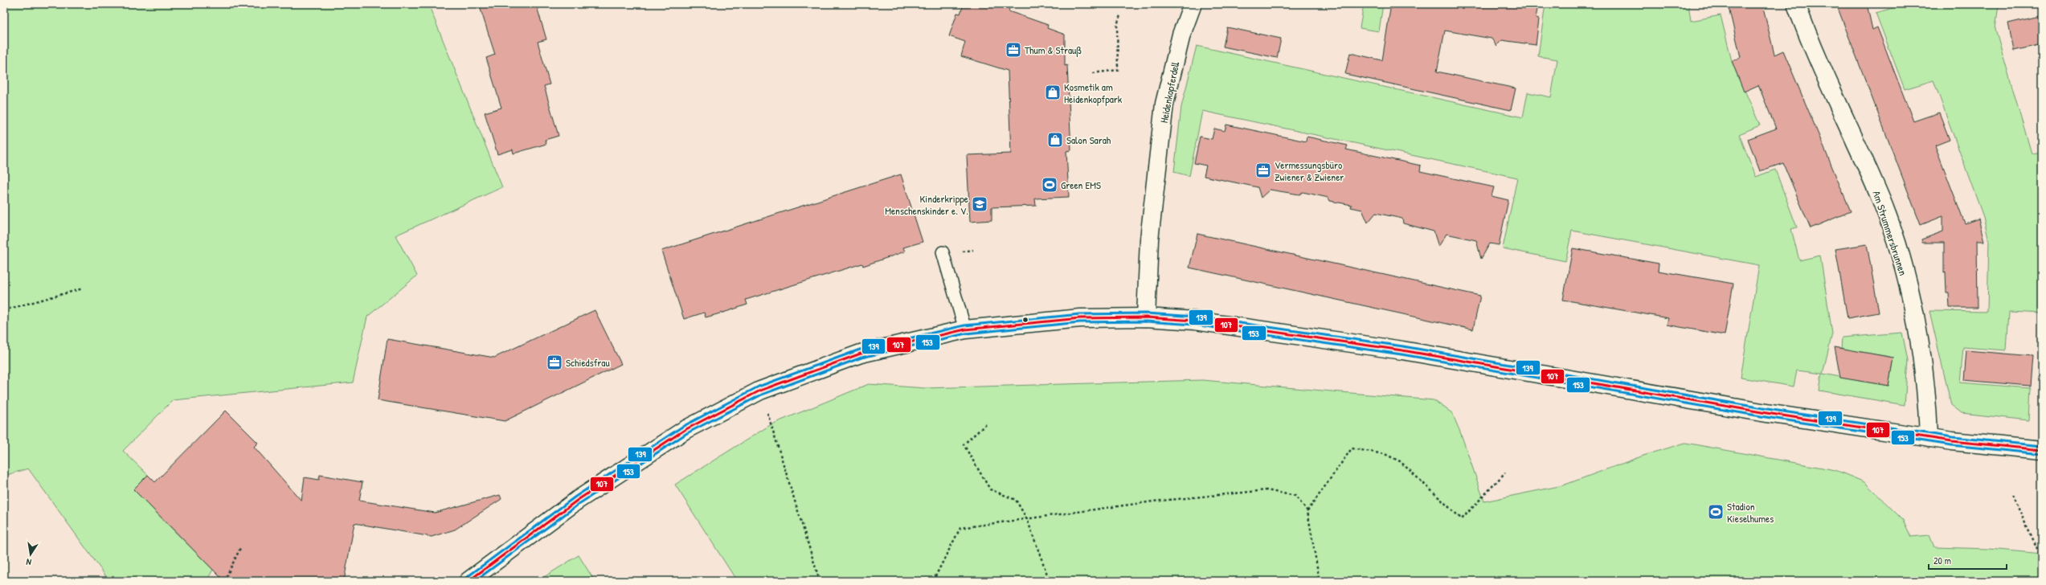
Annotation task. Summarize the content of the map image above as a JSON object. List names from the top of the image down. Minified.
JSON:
{"streets":{"street":["Heidenkopferdell","Am Strummersbrunnen"]},"places":{"office":["Thum & Strauß","Vermessungsbüro Zwiener & Zwiener","Schiedsfrau"],"shop":["Kosmetik am Heidenkopfpark","Salon Sarah"],"sports":["Green EMS","Stadion Kieselhumes"],"school or university":["Kinderkrippe Menschenskinder e. V."]},"lines":["transit line 139","transit line 107","transit line 153"],"scale_bar":"20 m","north":"bottom"}
